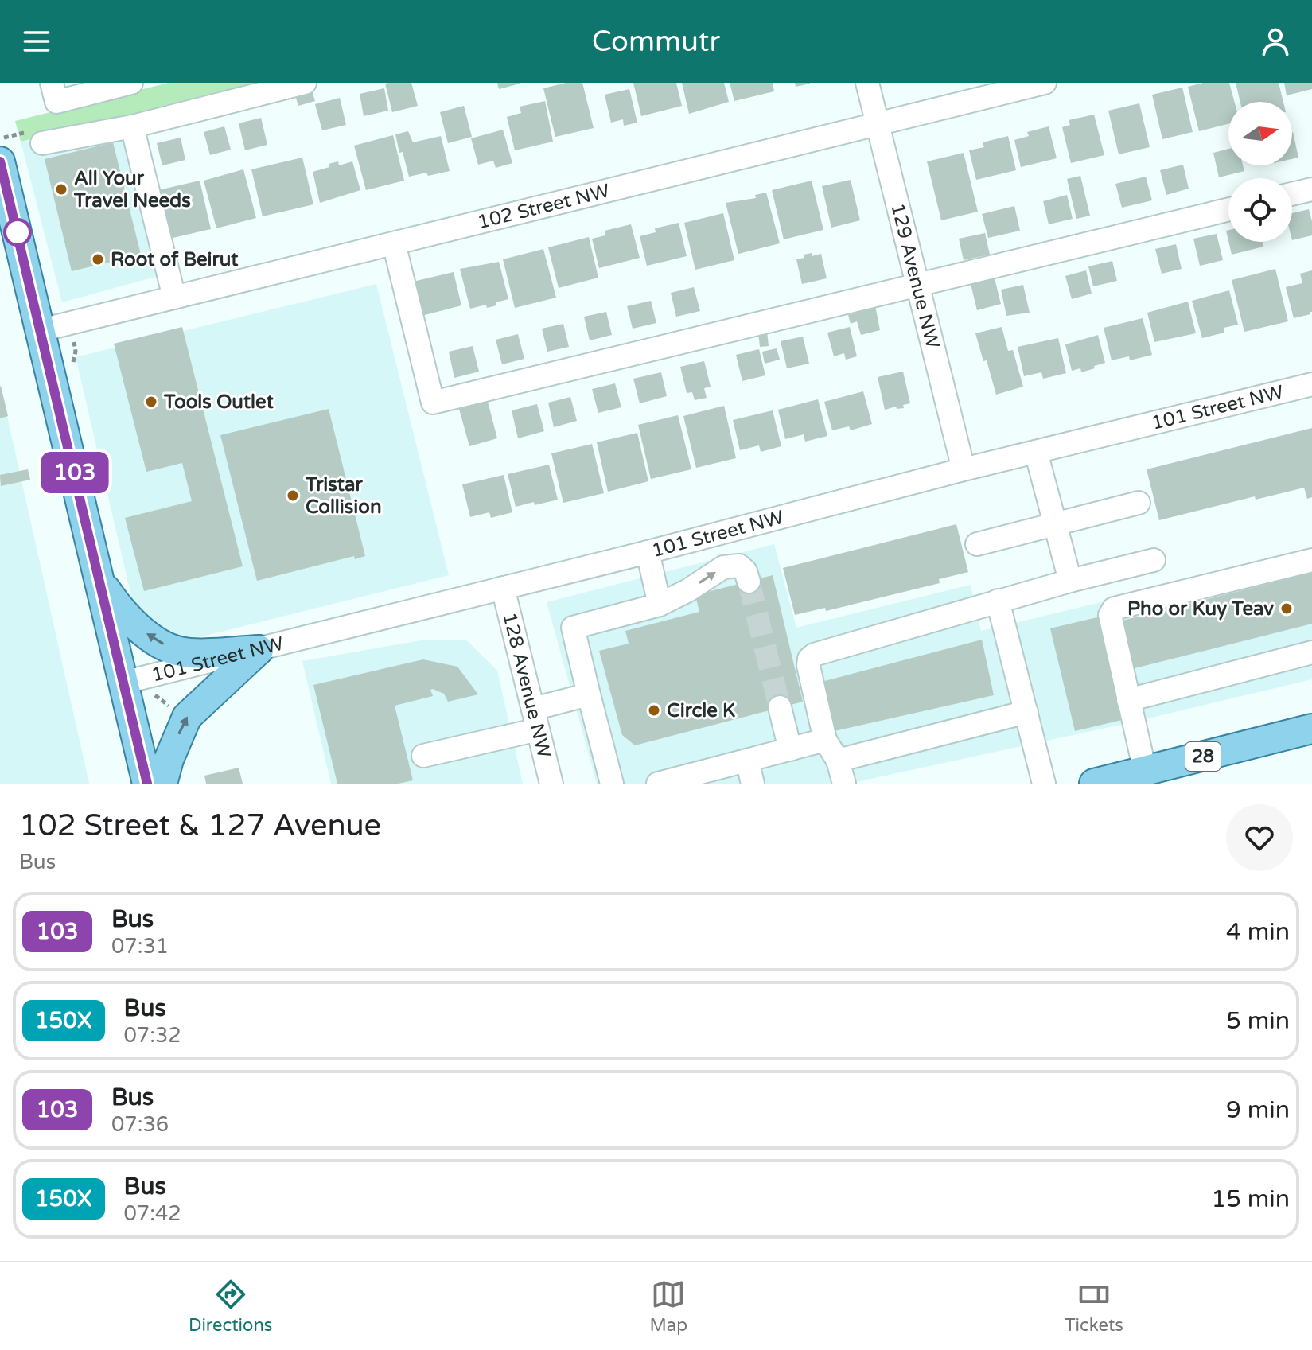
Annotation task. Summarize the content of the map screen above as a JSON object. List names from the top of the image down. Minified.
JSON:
{"streets":{"main road":["28"],"street":["102 Street NW","129 Avenue NW","101 Street NW","128 Avenue NW"]},"crossings":[["102 Street NW","129 Avenue NW"],["129 Avenue NW","101 Street NW"],["101 Street NW","128 Avenue NW"]],"places":["All Your Travel Needs","Root of Beirut","Tools Outlet","Tristar Collision","Pho or Kuy Teav","Circle K"],"lines":["bus line 103"],"north":"right","page":{"header":"Commutr","on_map":"103","heading":["102 Street & 127 Avenue","Bus"],"list":[{"mark":"103","name":"Bus","note":"07:31","value":"4 min"},{"mark":"150X","name":"Bus","note":"07:32","value":"5 min"},{"mark":"103","name":"Bus","note":"07:36","value":"9 min"},{"mark":"150X","name":"Bus","note":"07:42","value":"15 min"}],"tabs":["Directions","Map","Tickets"]}}
